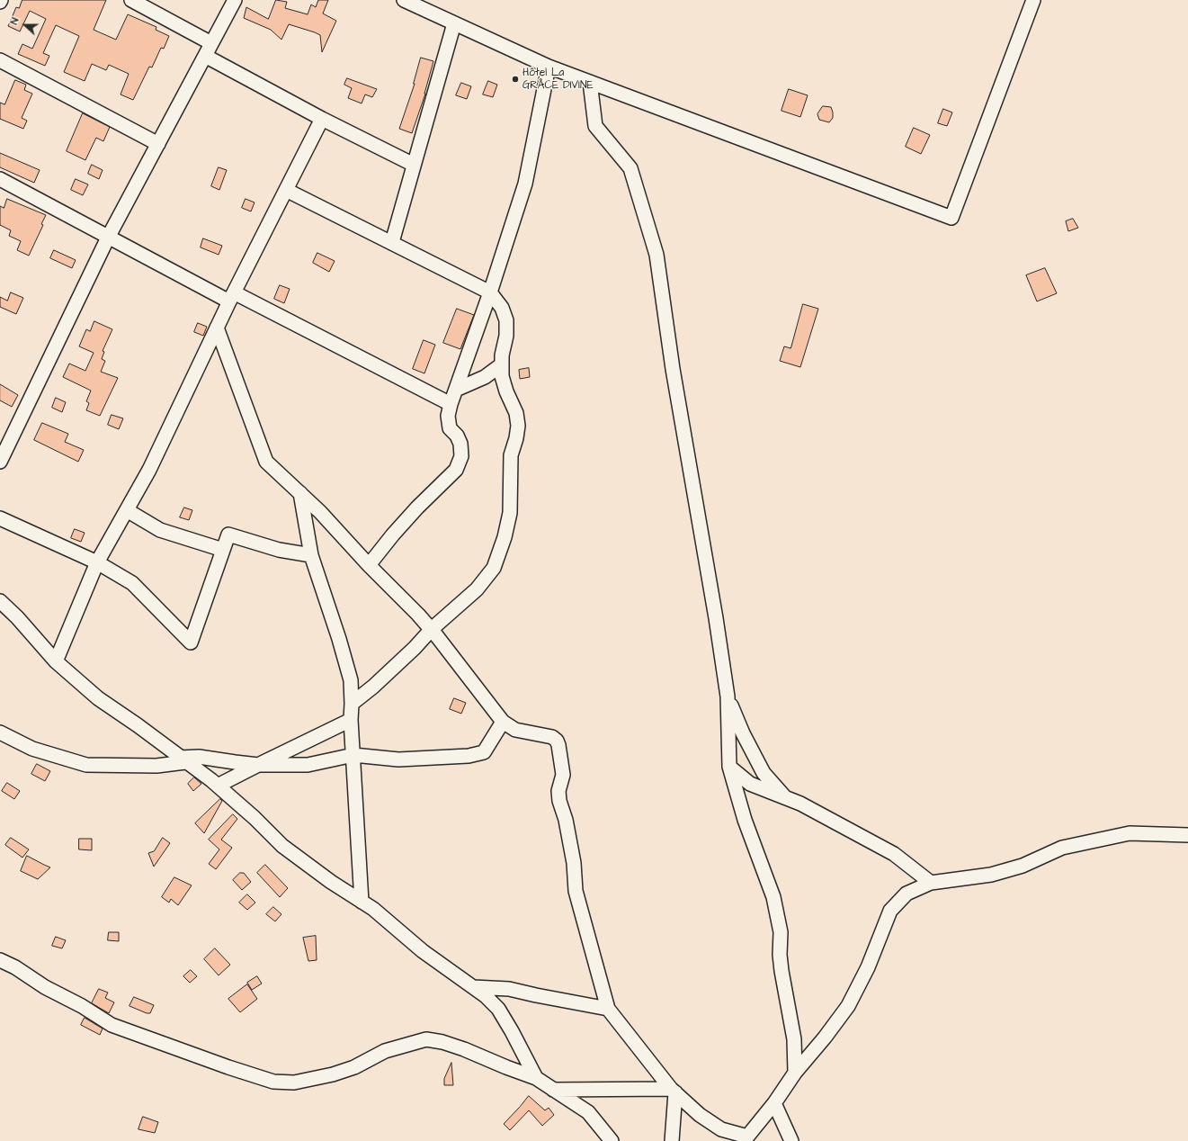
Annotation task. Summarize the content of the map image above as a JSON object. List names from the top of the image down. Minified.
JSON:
{"places":["Hôtel La GRÂCE DIVINE"],"north":"left"}
